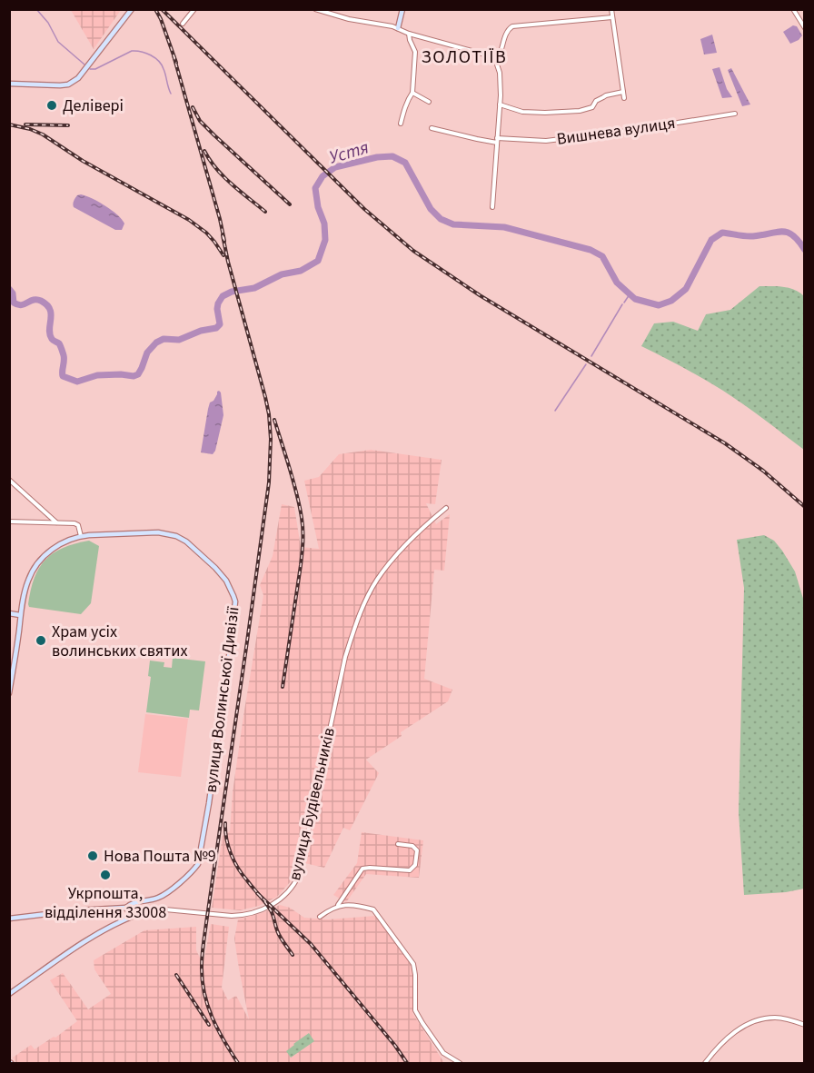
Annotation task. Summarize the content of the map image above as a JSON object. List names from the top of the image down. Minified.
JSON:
{"streets":{"street":["Вишнева вулиця","вулиця Волинської Дивізії","вулиця Будівельників"]},"districts":["ЗОЛОТІЇВ"],"water":["Устя"],"places":["Делівері","Храм усіх волинських святих","Нова Пошта №9","Укрпошта, відділення 33008"]}
